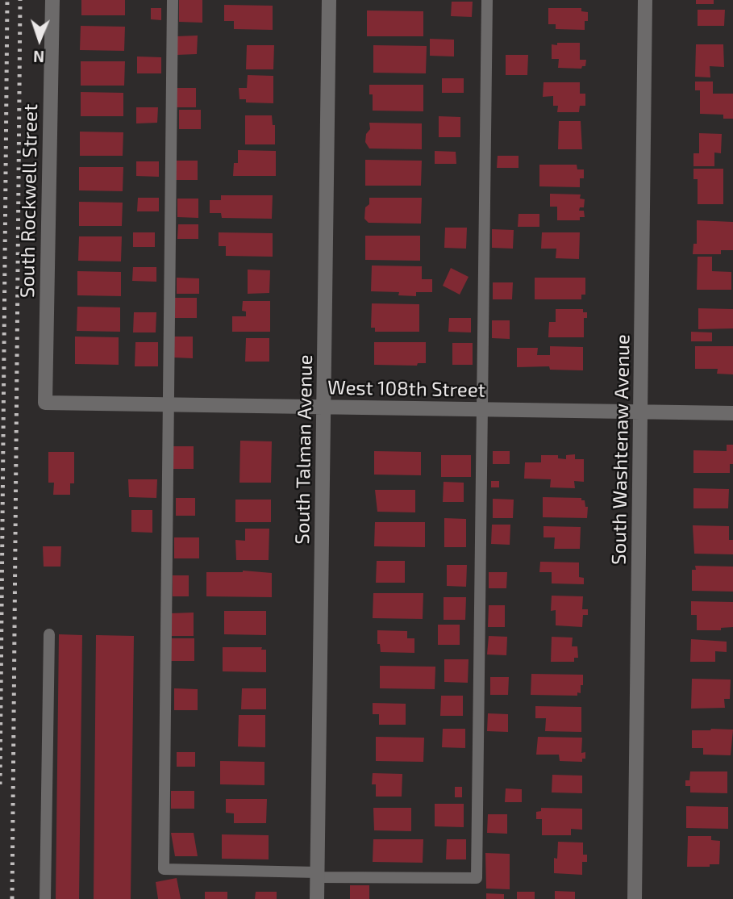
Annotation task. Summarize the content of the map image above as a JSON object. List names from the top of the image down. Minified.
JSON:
{"streets":{"street":["South Rockwell Street","West 108th Street","South Talman Avenue","South Washtenaw Avenue"]},"crossings":[["South Rockwell Street","West 108th Street"],["West 108th Street","South Talman Avenue"],["West 108th Street","South Washtenaw Avenue"]],"north":"bottom"}
